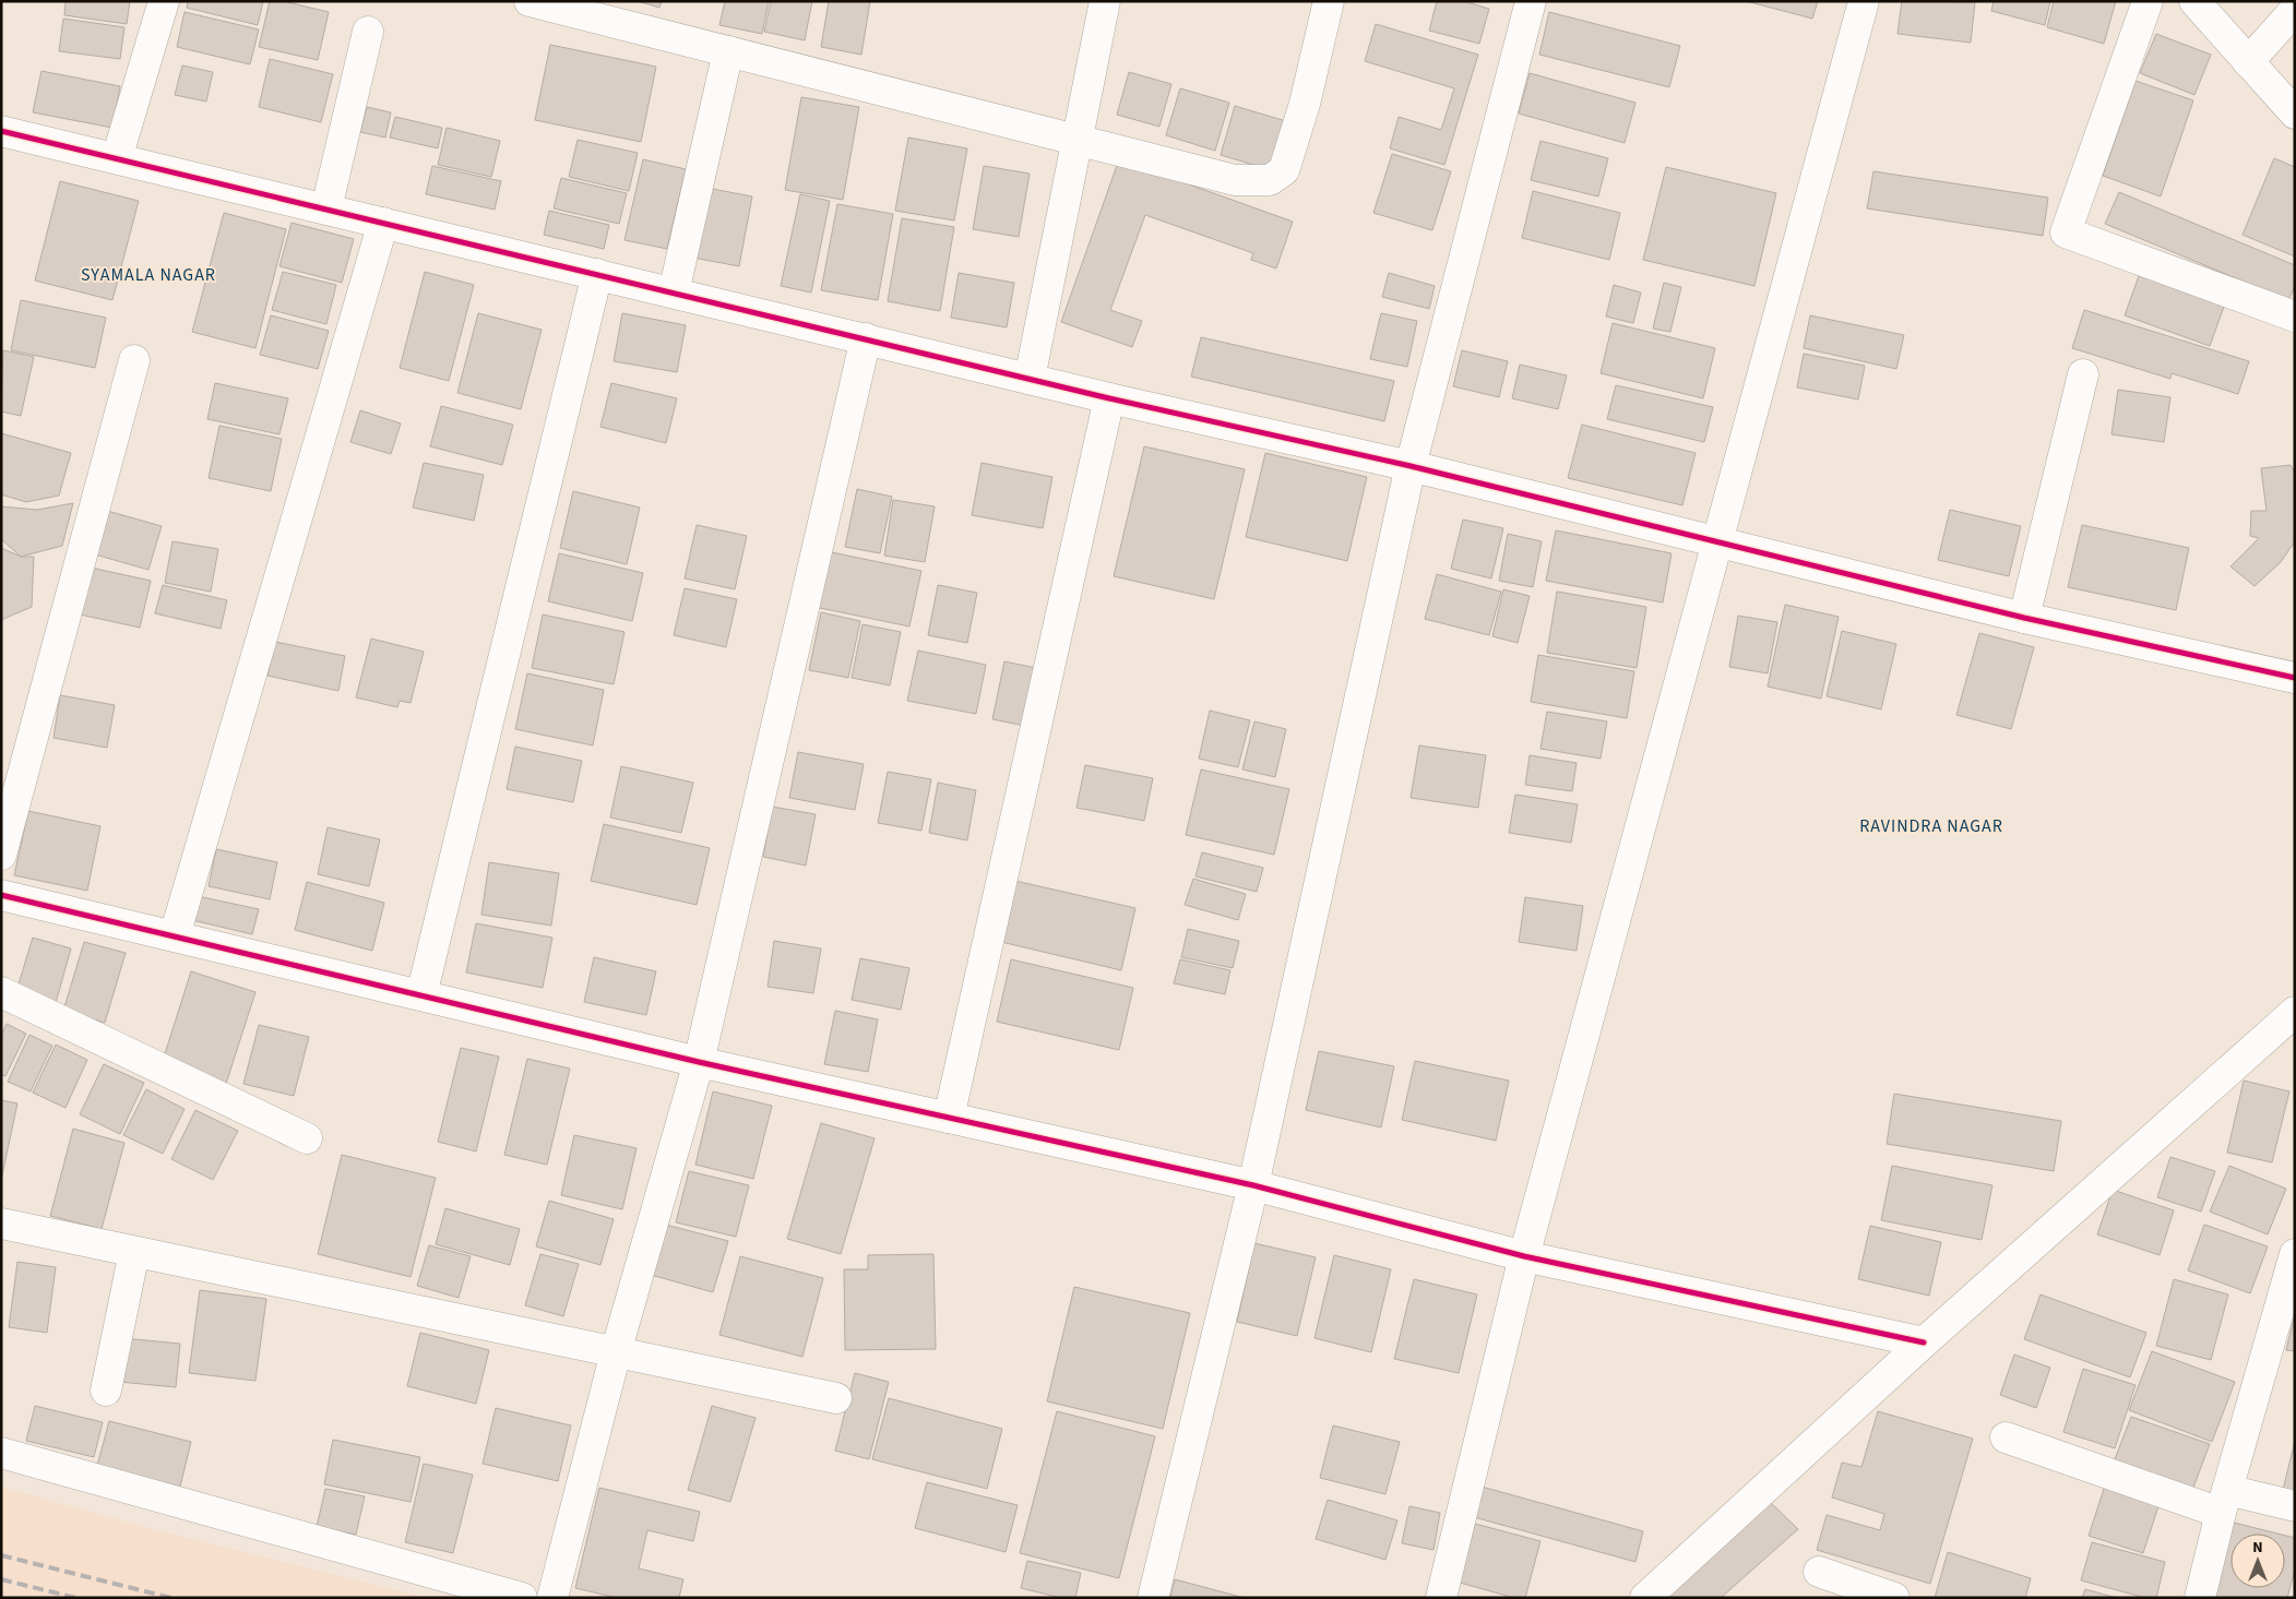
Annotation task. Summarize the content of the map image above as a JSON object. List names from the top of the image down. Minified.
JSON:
{"districts":["SYAMALA NAGAR","RAVINDRA NAGAR"],"north":"top"}
